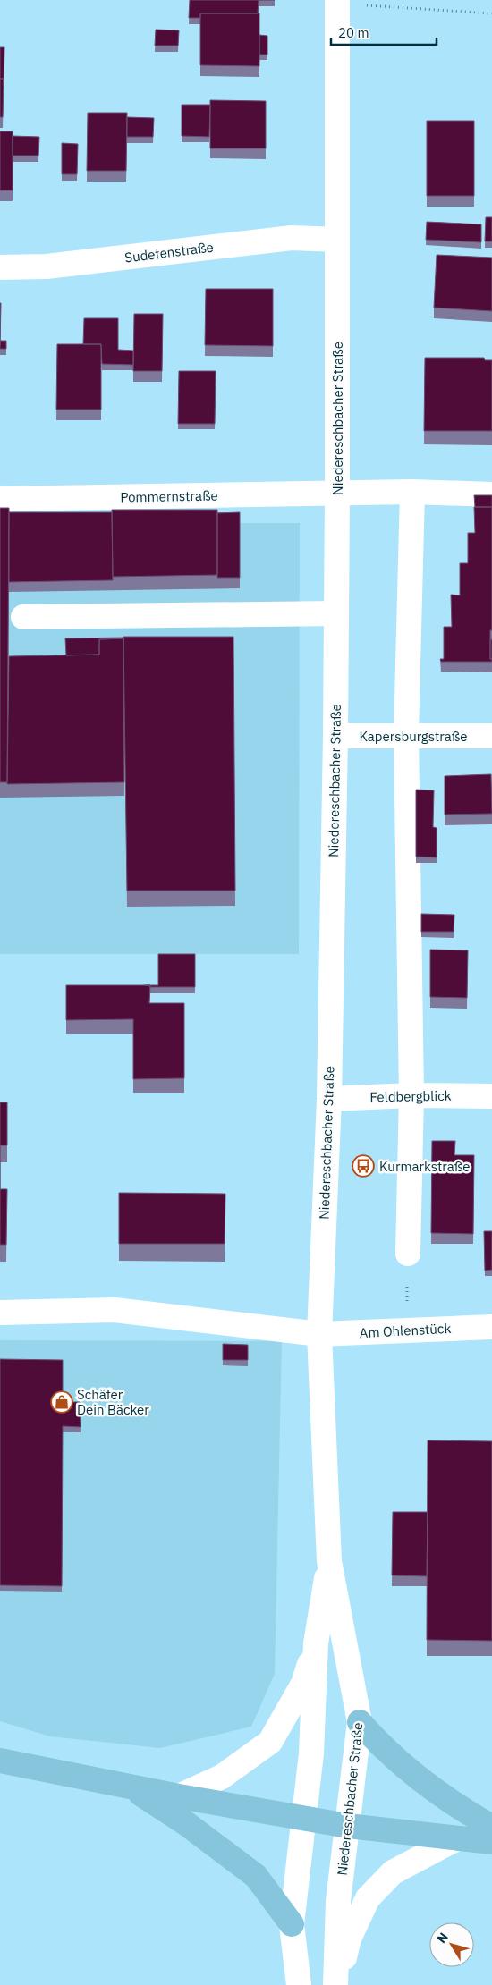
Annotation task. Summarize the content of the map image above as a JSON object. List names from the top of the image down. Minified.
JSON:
{"streets":{"street":["Sudetenstraße","Niedereschbacher Straße","Pommernstraße","Kapersburgstraße","Feldbergblick","Am Ohlenstück"]},"crossings":[["Sudetenstraße","Niedereschbacher Straße"],["Niedereschbacher Straße","Pommernstraße"],["Niedereschbacher Straße","Kapersburgstraße"],["Niedereschbacher Straße","Feldbergblick"],["Niedereschbacher Straße","Am Ohlenstück"]],"places":{"bus stop":["Kurmarkstraße"],"shop":["Schäfer Dein Bäcker"]},"scale_bar":"20 m","north":"top left"}
